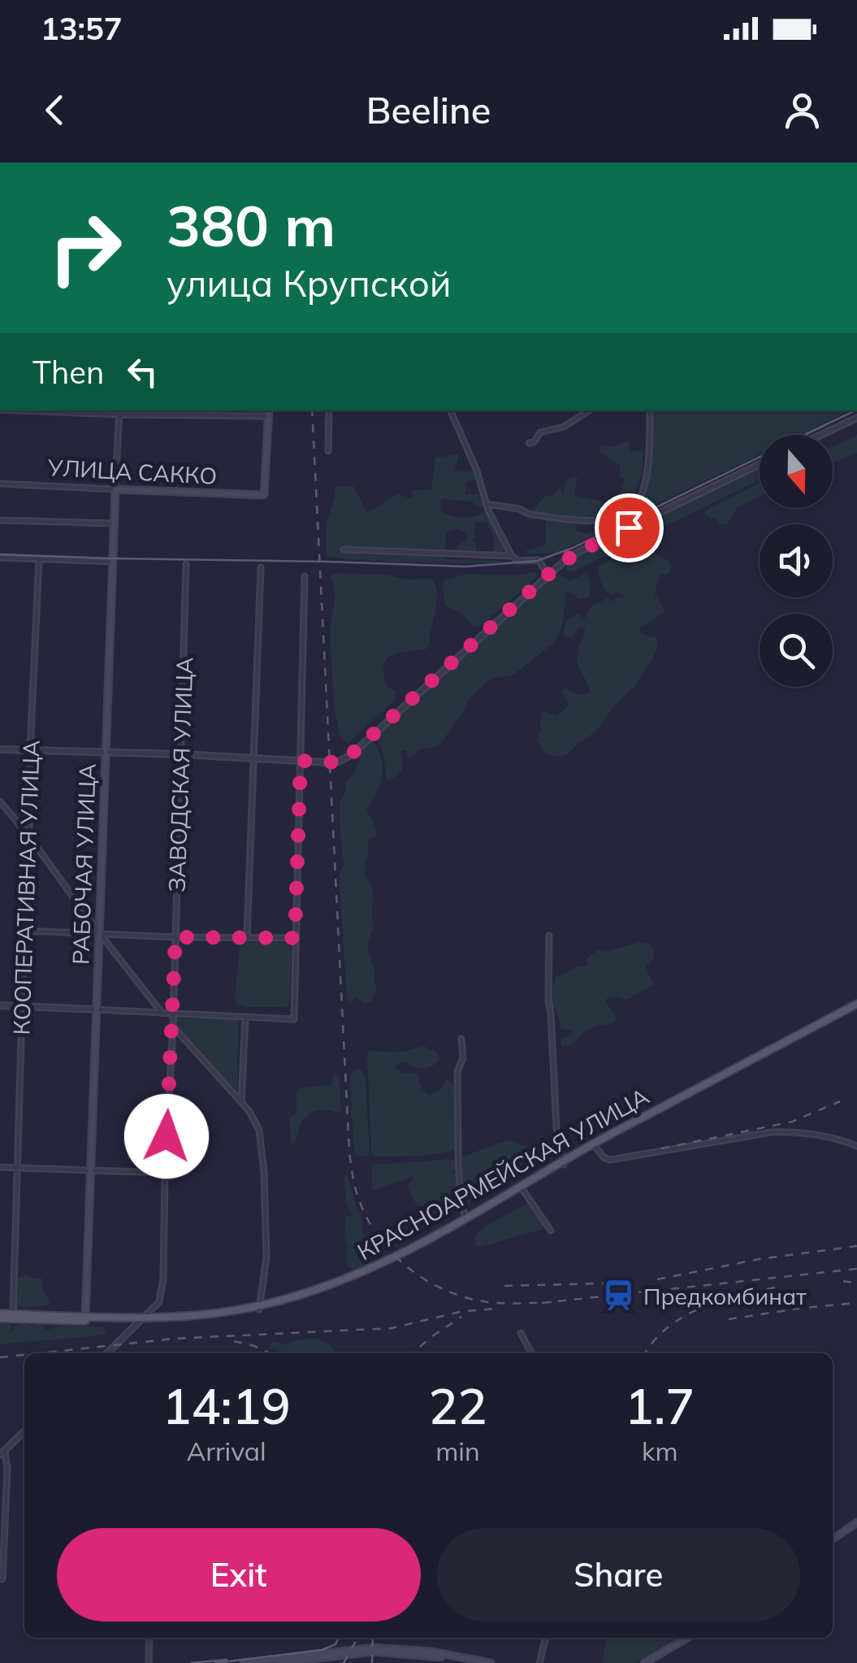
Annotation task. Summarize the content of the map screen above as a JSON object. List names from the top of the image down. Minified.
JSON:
{"streets":{"main road":["УЛИЦА САККО","РАБОЧАЯ УЛИЦА","КРАСНОАРМЕЙСКАЯ УЛИЦА"],"street":["ЗАВОДСКАЯ УЛИЦА","КООПЕРАТИВНАЯ УЛИЦА"]},"crossings":[["УЛИЦА САККО","РАБОЧАЯ УЛИЦА"],["ЗАВОДСКАЯ УЛИЦА","КРАСНОАРМЕЙСКАЯ УЛИЦА"],["РАБОЧАЯ УЛИЦА","КРАСНОАРМЕЙСКАЯ УЛИЦА"],["КООПЕРАТИВНАЯ УЛИЦА","КРАСНОАРМЕЙСКАЯ УЛИЦА"]],"places":{"station":["Предкомбинат"]},"north":"bottom","page":{"status":"13:57","header":"Beeline","turn":["380 m","улица Крупской"],"then":"Then","eta":["14:19","Arrival","22","min","1.7","km"],"buttons":["Exit","Share"]}}
